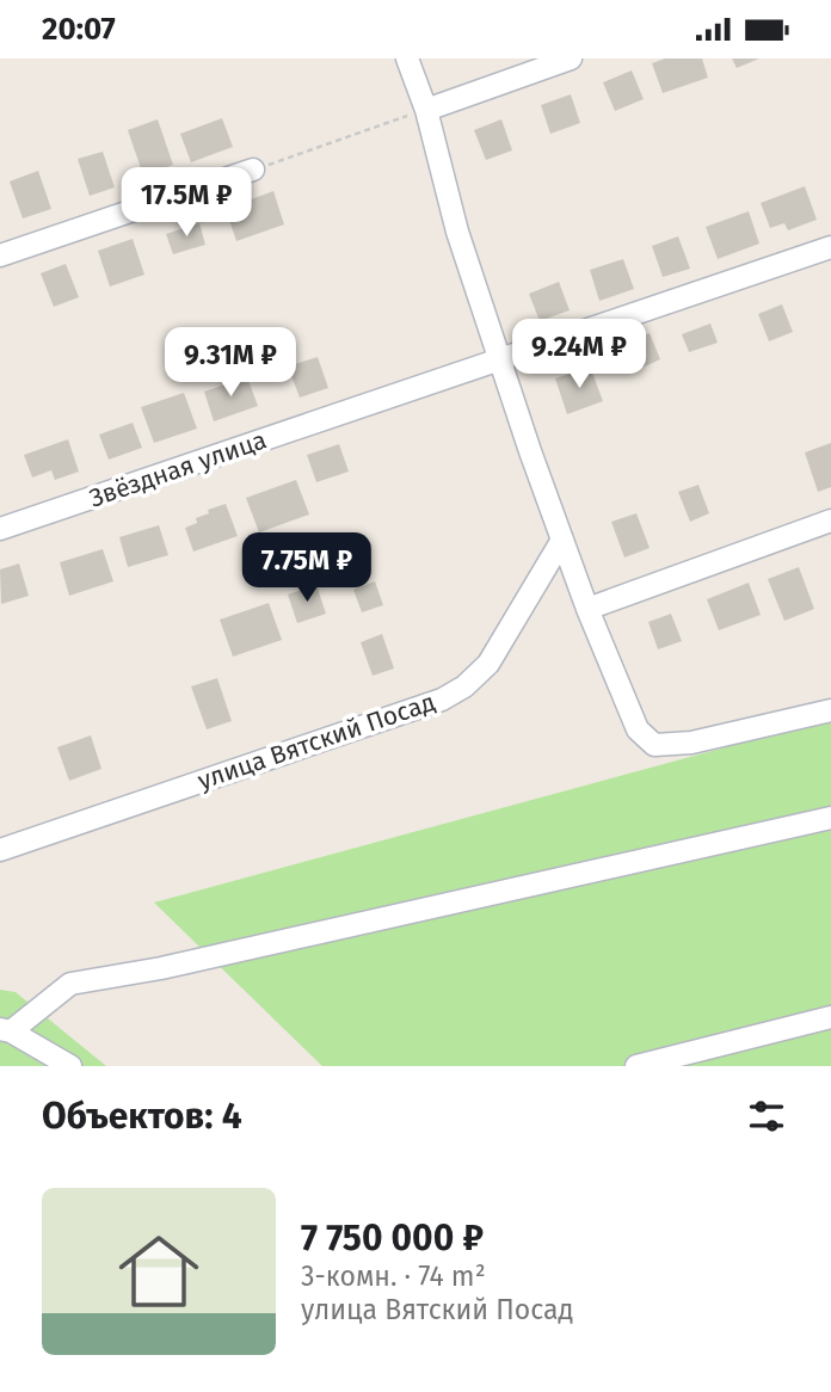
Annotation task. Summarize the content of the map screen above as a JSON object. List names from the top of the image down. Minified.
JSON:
{"streets":{"street":["Звёздная улица","улица Вятский Посад"]},"page":{"status":"20:07","price":["17.5M ₽","9.24M ₽","9.31M ₽","7.75M ₽"],"heading":"Объектов: 4","list":[{"name":"7 750 000 ₽","note":"3-комн. · 74 m² · улица Вятский Посад"}]}}
